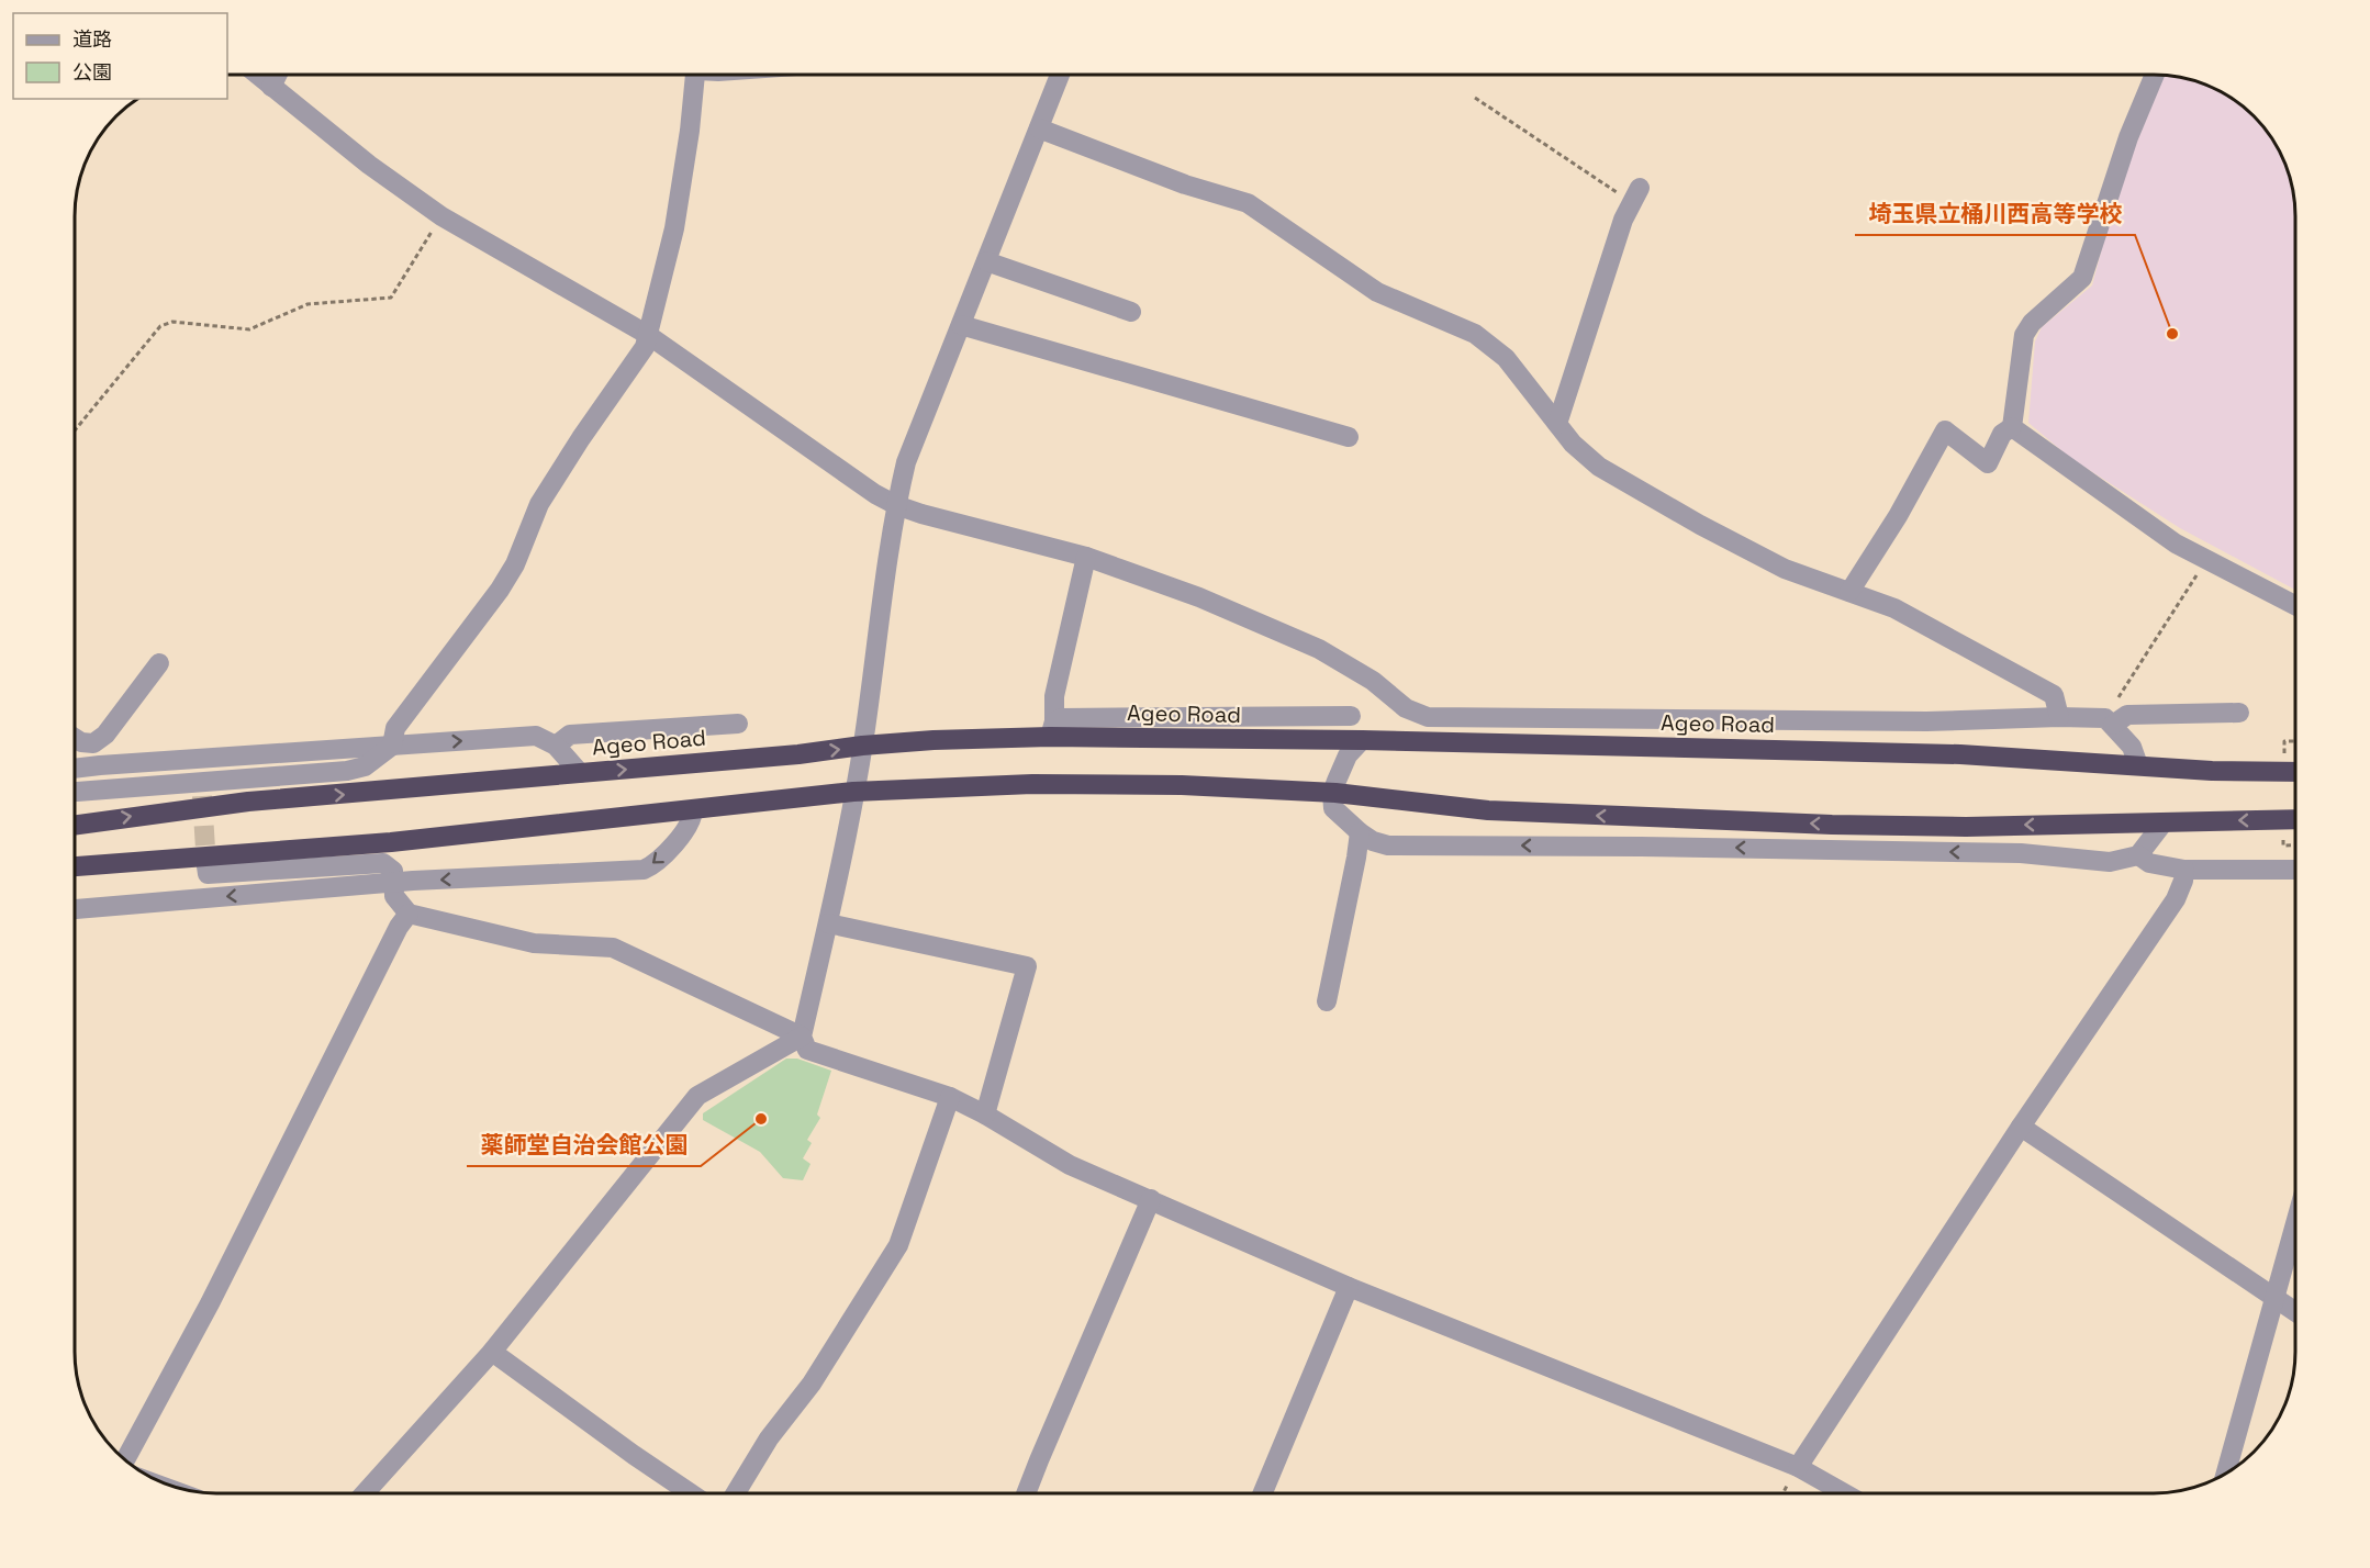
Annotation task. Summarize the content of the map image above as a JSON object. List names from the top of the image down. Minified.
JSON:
{"streets":{"highway":["Ageo Road"]},"places":["埼玉県立桶川西高等学校","薬師堂自治会館公園"],"legend":["道路","公園"]}
